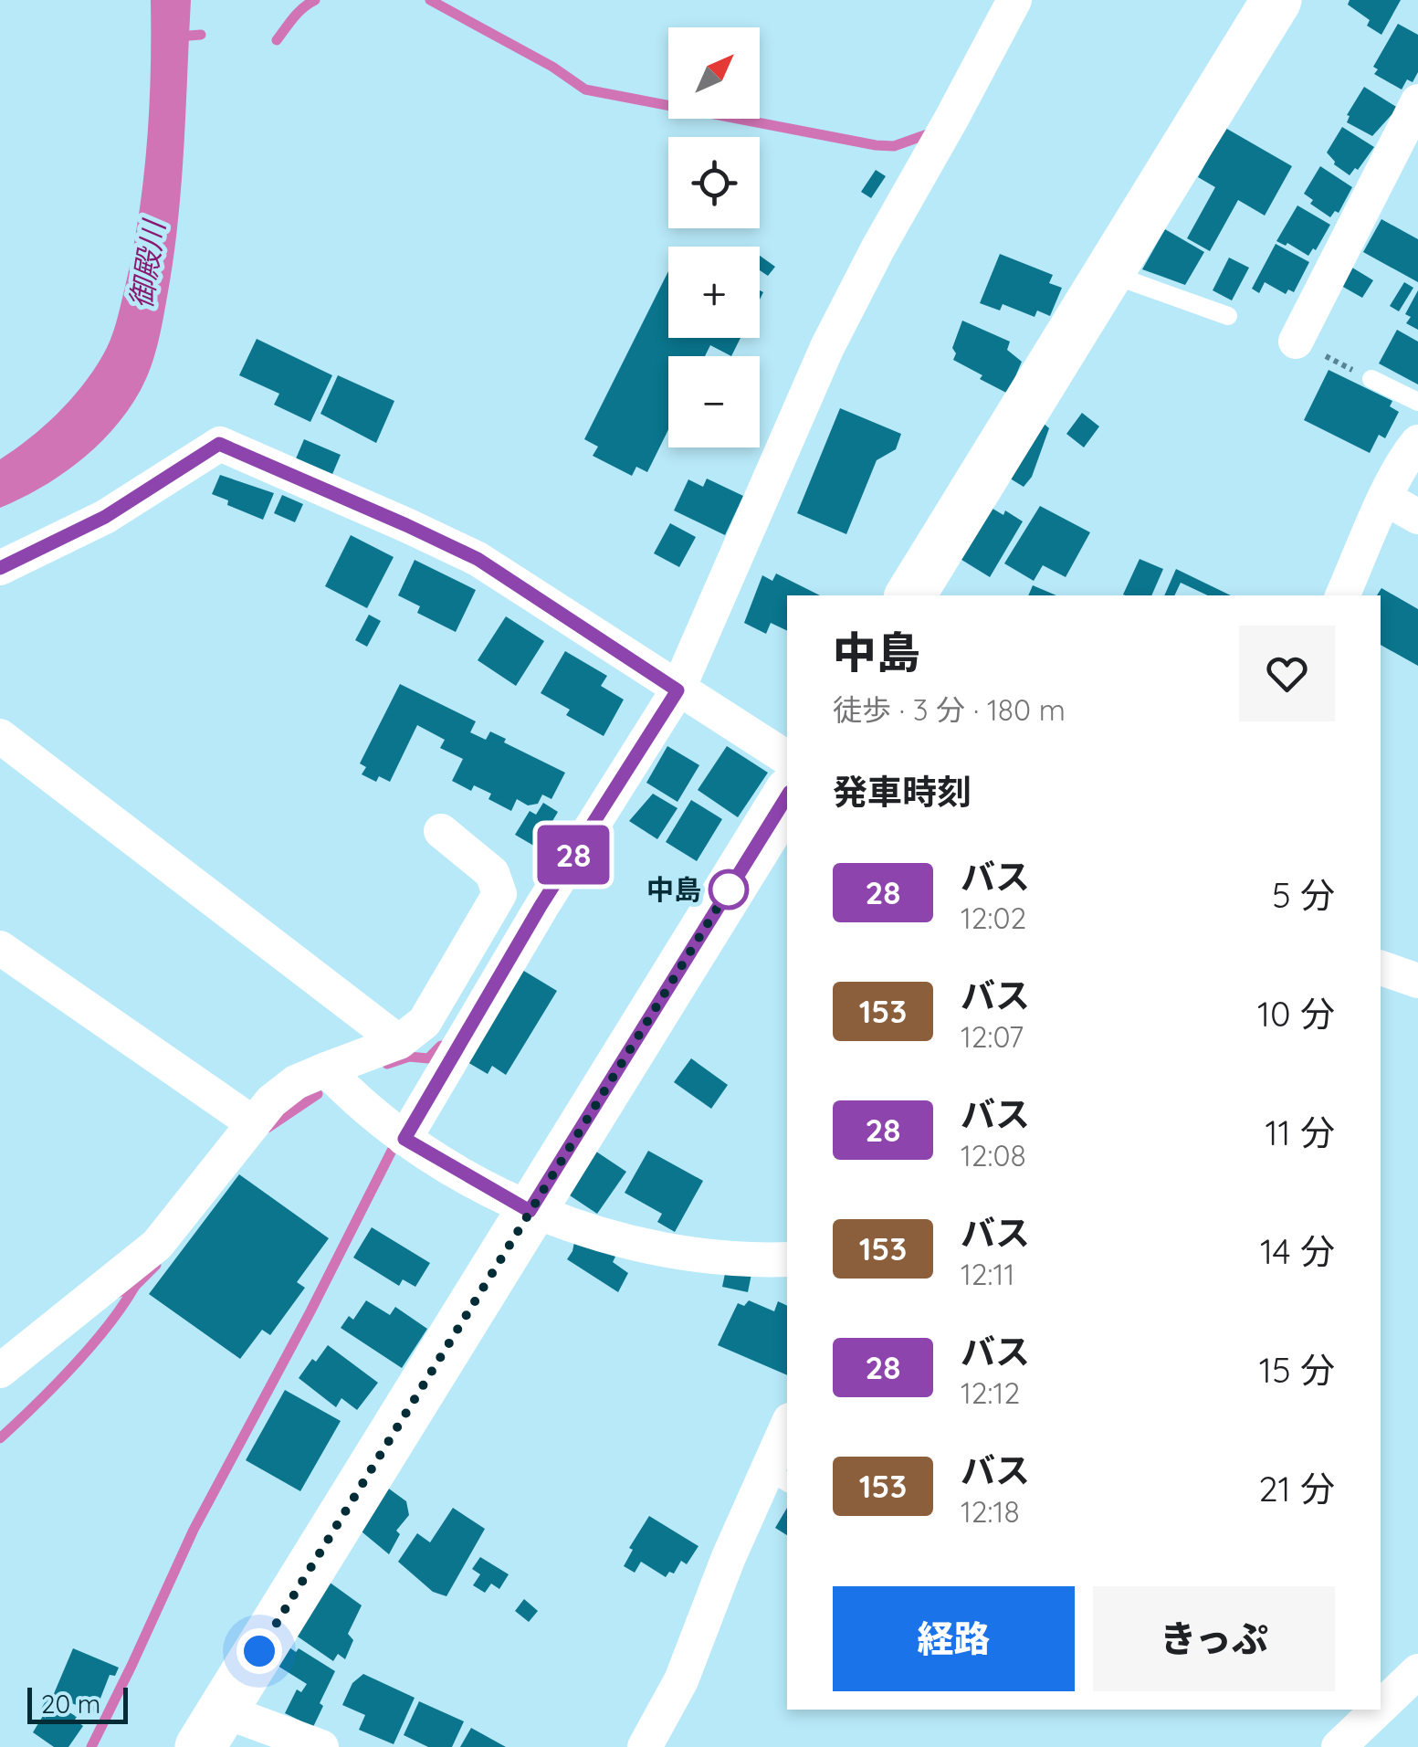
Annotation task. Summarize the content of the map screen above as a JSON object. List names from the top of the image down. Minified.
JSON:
{"water":["御殿川"],"places":["中島"],"lines":["bus line 28"],"scale_bar":"20 m","north":"top right","page":{"on_map":"28","map_buttons":["+","−"],"heading":[["中島","徒歩 · 3 分 · 180 m"],"発車時刻"],"list":[{"mark":"28","name":"バス","note":"12:02","value":"5 分"},{"mark":"153","name":"バス","note":"12:07","value":"10 分"},{"mark":"28","name":"バス","note":"12:08","value":"11 分"},{"mark":"153","name":"バス","note":"12:11","value":"14 分"},{"mark":"28","name":"バス","note":"12:12","value":"15 分"},{"mark":"153","name":"バス","note":"12:18","value":"21 分"}],"buttons":["経路","きっぷ"],"scale":"20 m"}}
